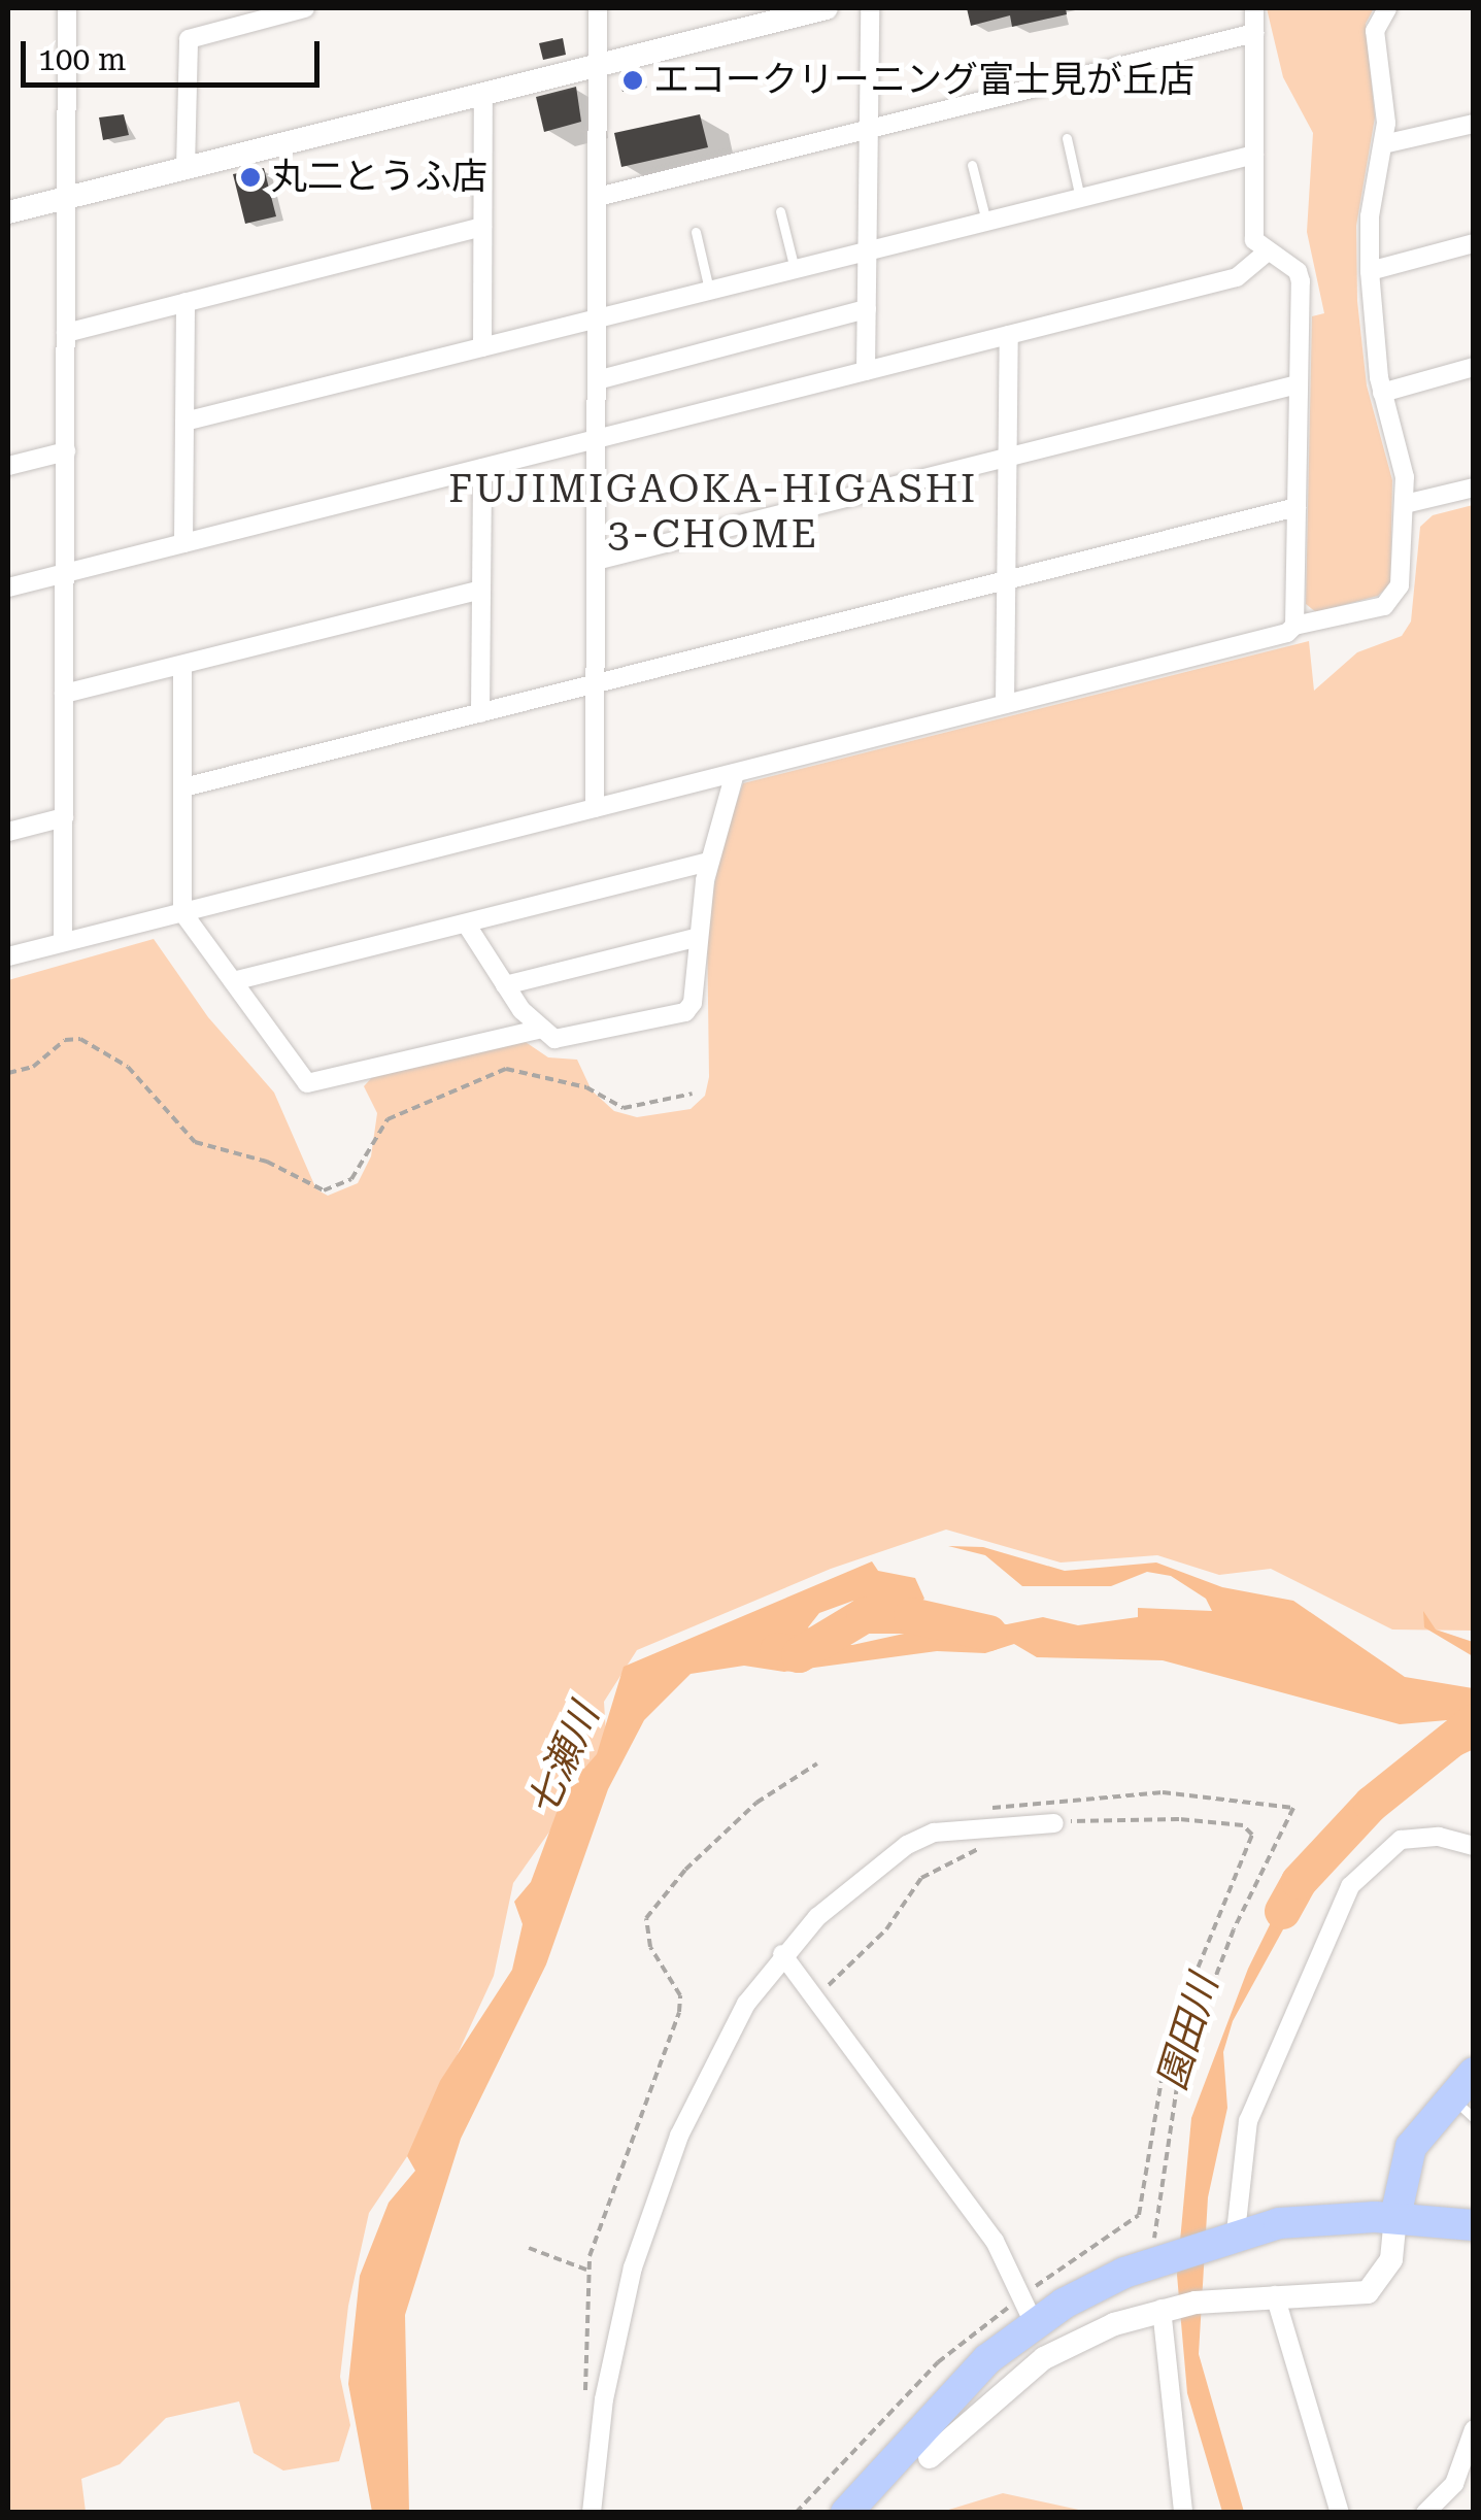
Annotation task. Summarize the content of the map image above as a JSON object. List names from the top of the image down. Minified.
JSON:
{"districts":["FUJIMIGAOKA-HIGASHI 3-CHOME"],"water":["七瀬川","園田川"],"places":["エコークリーニング富士見が丘店","丸二とうふ店"],"scale_bar":"100 m"}
